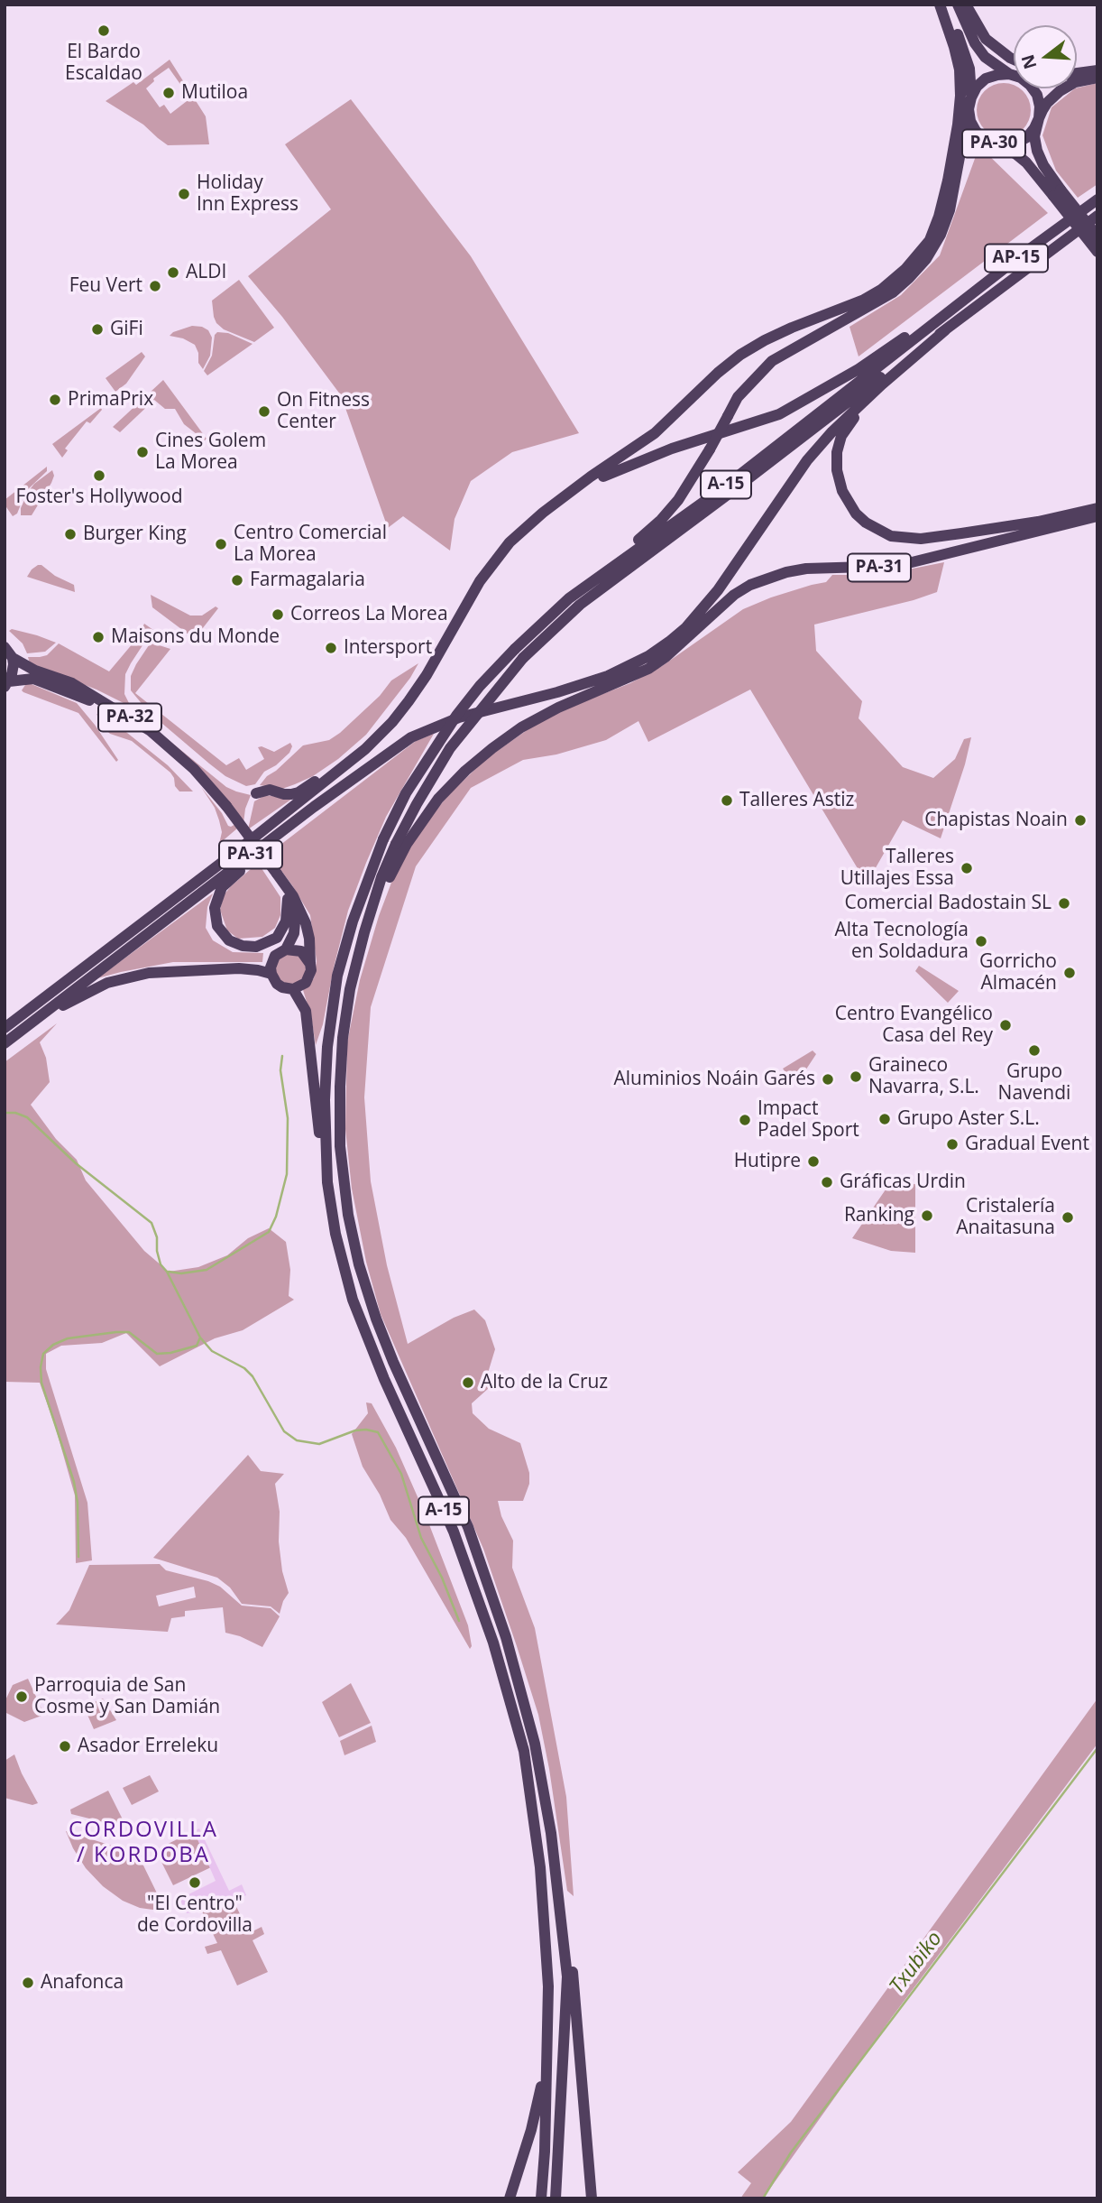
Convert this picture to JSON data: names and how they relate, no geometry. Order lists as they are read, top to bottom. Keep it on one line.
{"streets":{"highway":["PA-30","AP-15","A-15","PA-31","PA-32"]},"crossings":[["AP-15","A-15"]],"districts":["CORDOVILLA / KORDOBA"],"water":["Txubiko"],"places":["El Bardo Escaldao","Mutiloa","Holiday Inn Express","ALDI","Feu Vert","GiFi","PrimaPrix","On Fitness Center","Cines Golem La Morea","Foster's Hollywood","Burger King","Centro Comercial La Morea","Farmagalaria","Correos La Morea","Maisons du Monde","Intersport","Talleres Astiz","Chapistas Noain","Talleres Utillajes Essa","Comercial Badostain SL","Alta Tecnología en Soldadura","Gorricho Almacén","Centro Evangélico Casa del Rey","Grupo Navendi","Graineco Navarra, S.L.","Aluminios Noáin Garés","Grupo Aster S.L.","Impact Padel Sport","Gradual Event","Hutipre","Gráficas Urdin","Ranking","Cristalería Anaitasuna","Alto de la Cruz","Parroquia de San Cosme y San Damián","Asador Erreleku","\"El Centro\" de Cordovilla","Anafonca"],"north":"left"}
